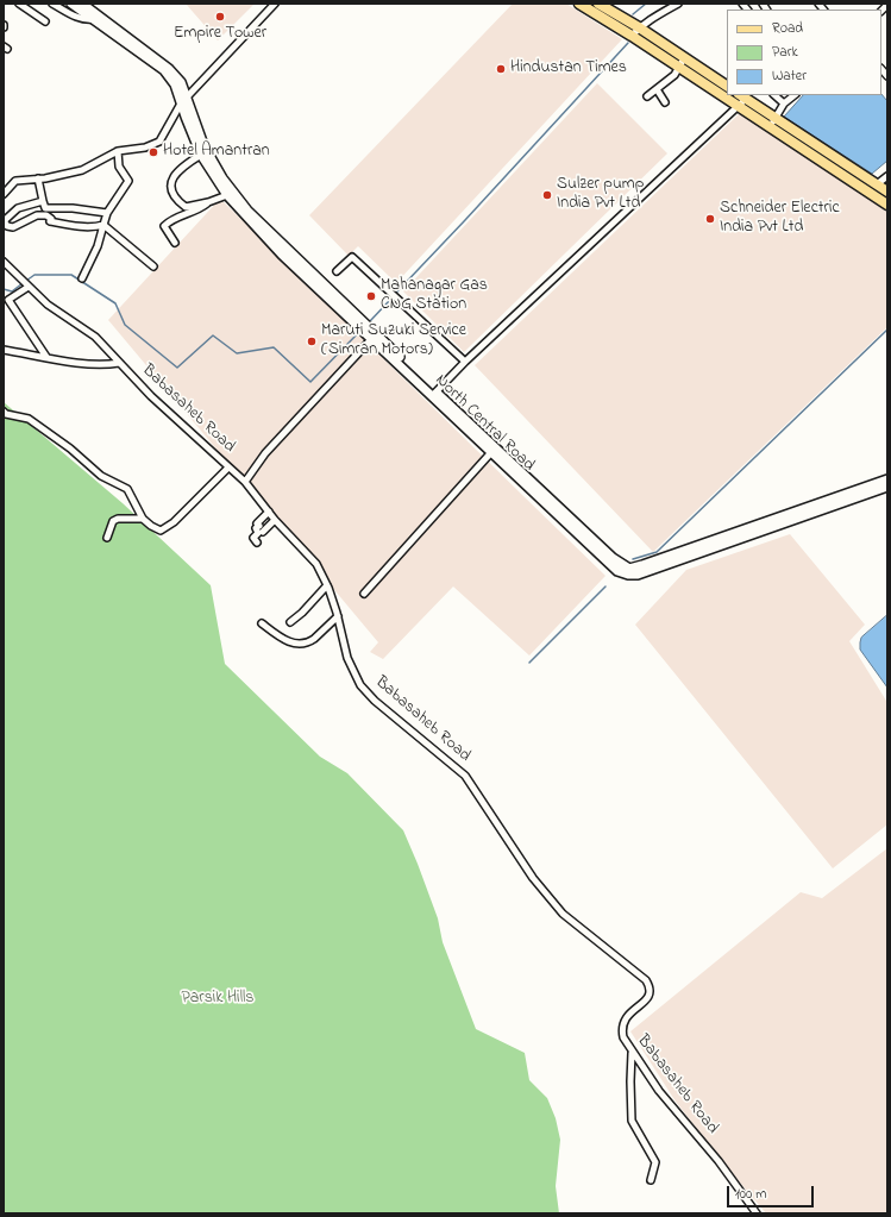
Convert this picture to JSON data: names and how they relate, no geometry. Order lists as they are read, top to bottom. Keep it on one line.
{"streets":{"main road":["North Central Road"],"street":["Babasaheb Road"]},"parks":["Parsik Hills"],"places":["Empire Tower","Hindustan Times","Hotel Amantran","Sulzer pump India Pvt Ltd","Schneider Electric India Pvt Ltd","Mahanagar Gas CNG Station","Maruti Suzuki Service (Simran Motors)"],"legend":["Road","Park","Water"],"scale_bar":"100 m"}
